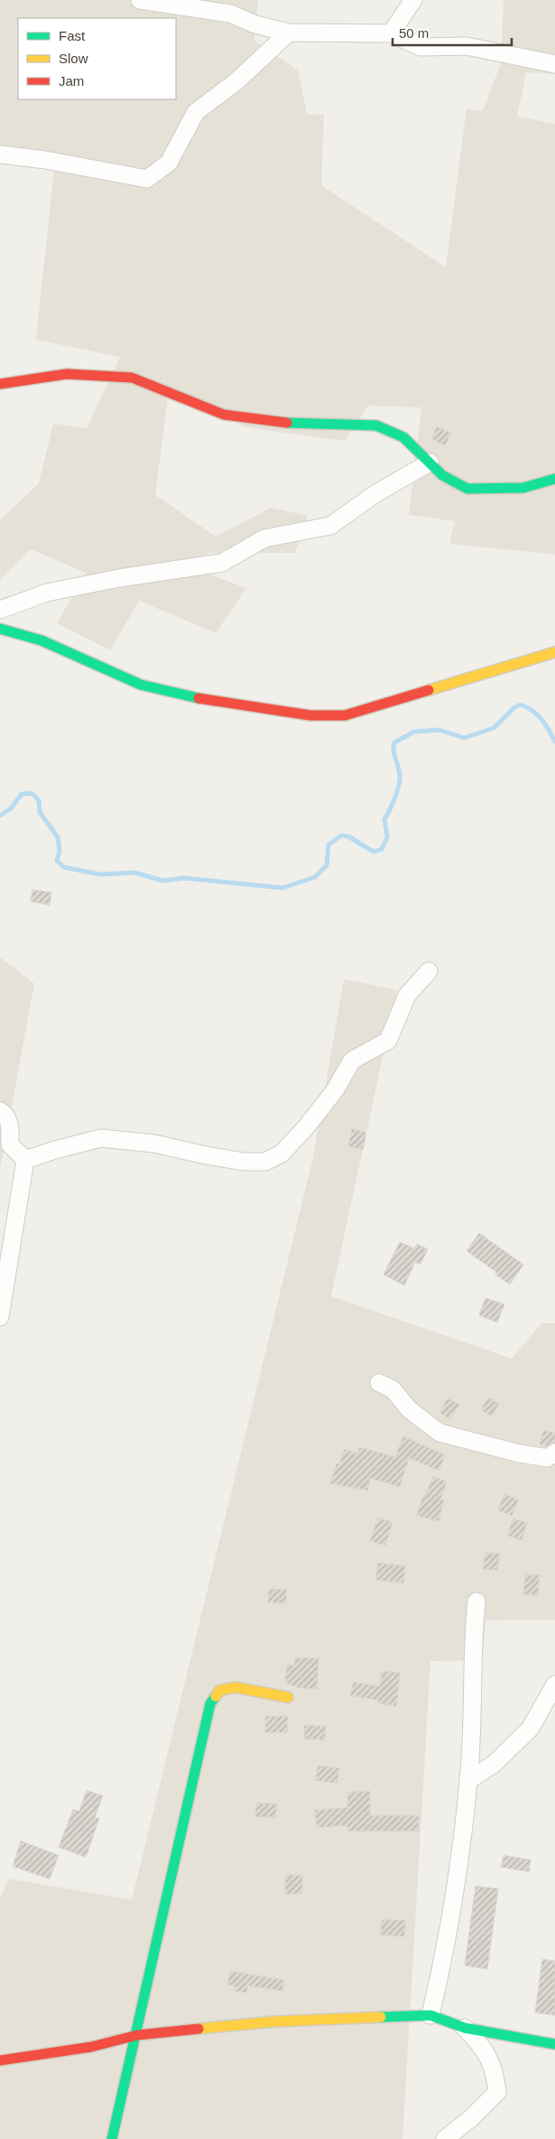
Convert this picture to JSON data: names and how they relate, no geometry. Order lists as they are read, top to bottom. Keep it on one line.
{"legend":["Fast","Slow","Jam"],"scale_bar":"50 m"}
